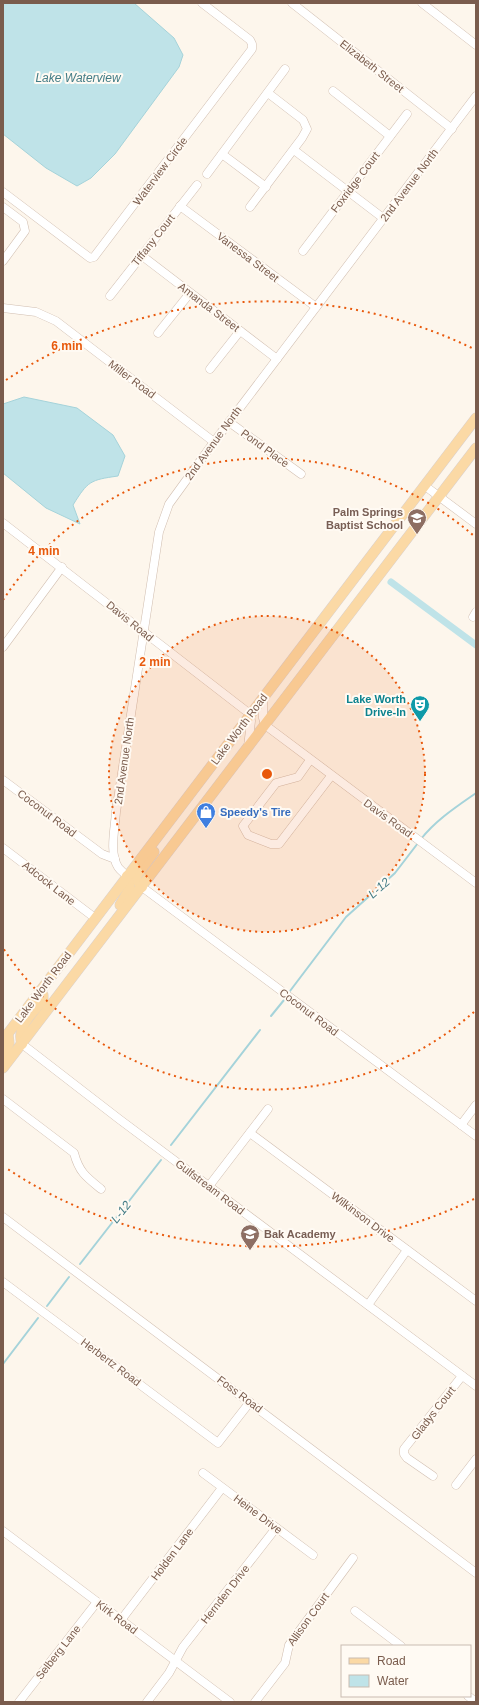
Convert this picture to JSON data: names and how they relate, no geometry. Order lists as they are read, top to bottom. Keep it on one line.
{"streets":{"main road":["Lake Worth Road"],"street":["Elizabeth Street","Waterview Circle","Foxridge Court","2nd Avenue North","Tiffany Court","Vanessa Street","Amanda Street","Miller Road","Pond Place","Davis Road","Coconut Road","Adcock Lane","Gulfstream Road","Wilkinson Drive","Herbertz Road","Foss Road","Gladys Court","Heine Drive","Holden Lane","Hernden Drive","Kirk Road","Allison Court","Selberg Lane"]},"crossings":[["Elizabeth Street","2nd Avenue North"],["2nd Avenue North","Vanessa Street"],["2nd Avenue North","Amanda Street"],["2nd Avenue North","Miller Road"],["2nd Avenue North","Pond Place"],["2nd Avenue North","Davis Road"],["2nd Avenue North","Coconut Road"],["Tiffany Court","Vanessa Street"],["Tiffany Court","Amanda Street"],["Davis Road","Lake Worth Road"],["Lake Worth Road","Coconut Road"],["Lake Worth Road","Adcock Lane"],["Lake Worth Road","Gulfstream Road"],["Gulfstream Road","Gladys Court"],["Herbertz Road","Foss Road"],["Heine Drive","Holden Lane"],["Heine Drive","Hernden Drive"],["Holden Lane","Kirk Road"],["Hernden Drive","Kirk Road"],["Kirk Road","Selberg Lane"]],"water":["Lake Waterview","L-12"],"places":{"school or university":["Palm Springs Baptist School","Bak Academy"],"theatre":["Lake Worth Drive-In"],"shop":["Speedy's Tire"]},"legend":["Road","Water"],"rings":["6 min","4 min","2 min"]}
